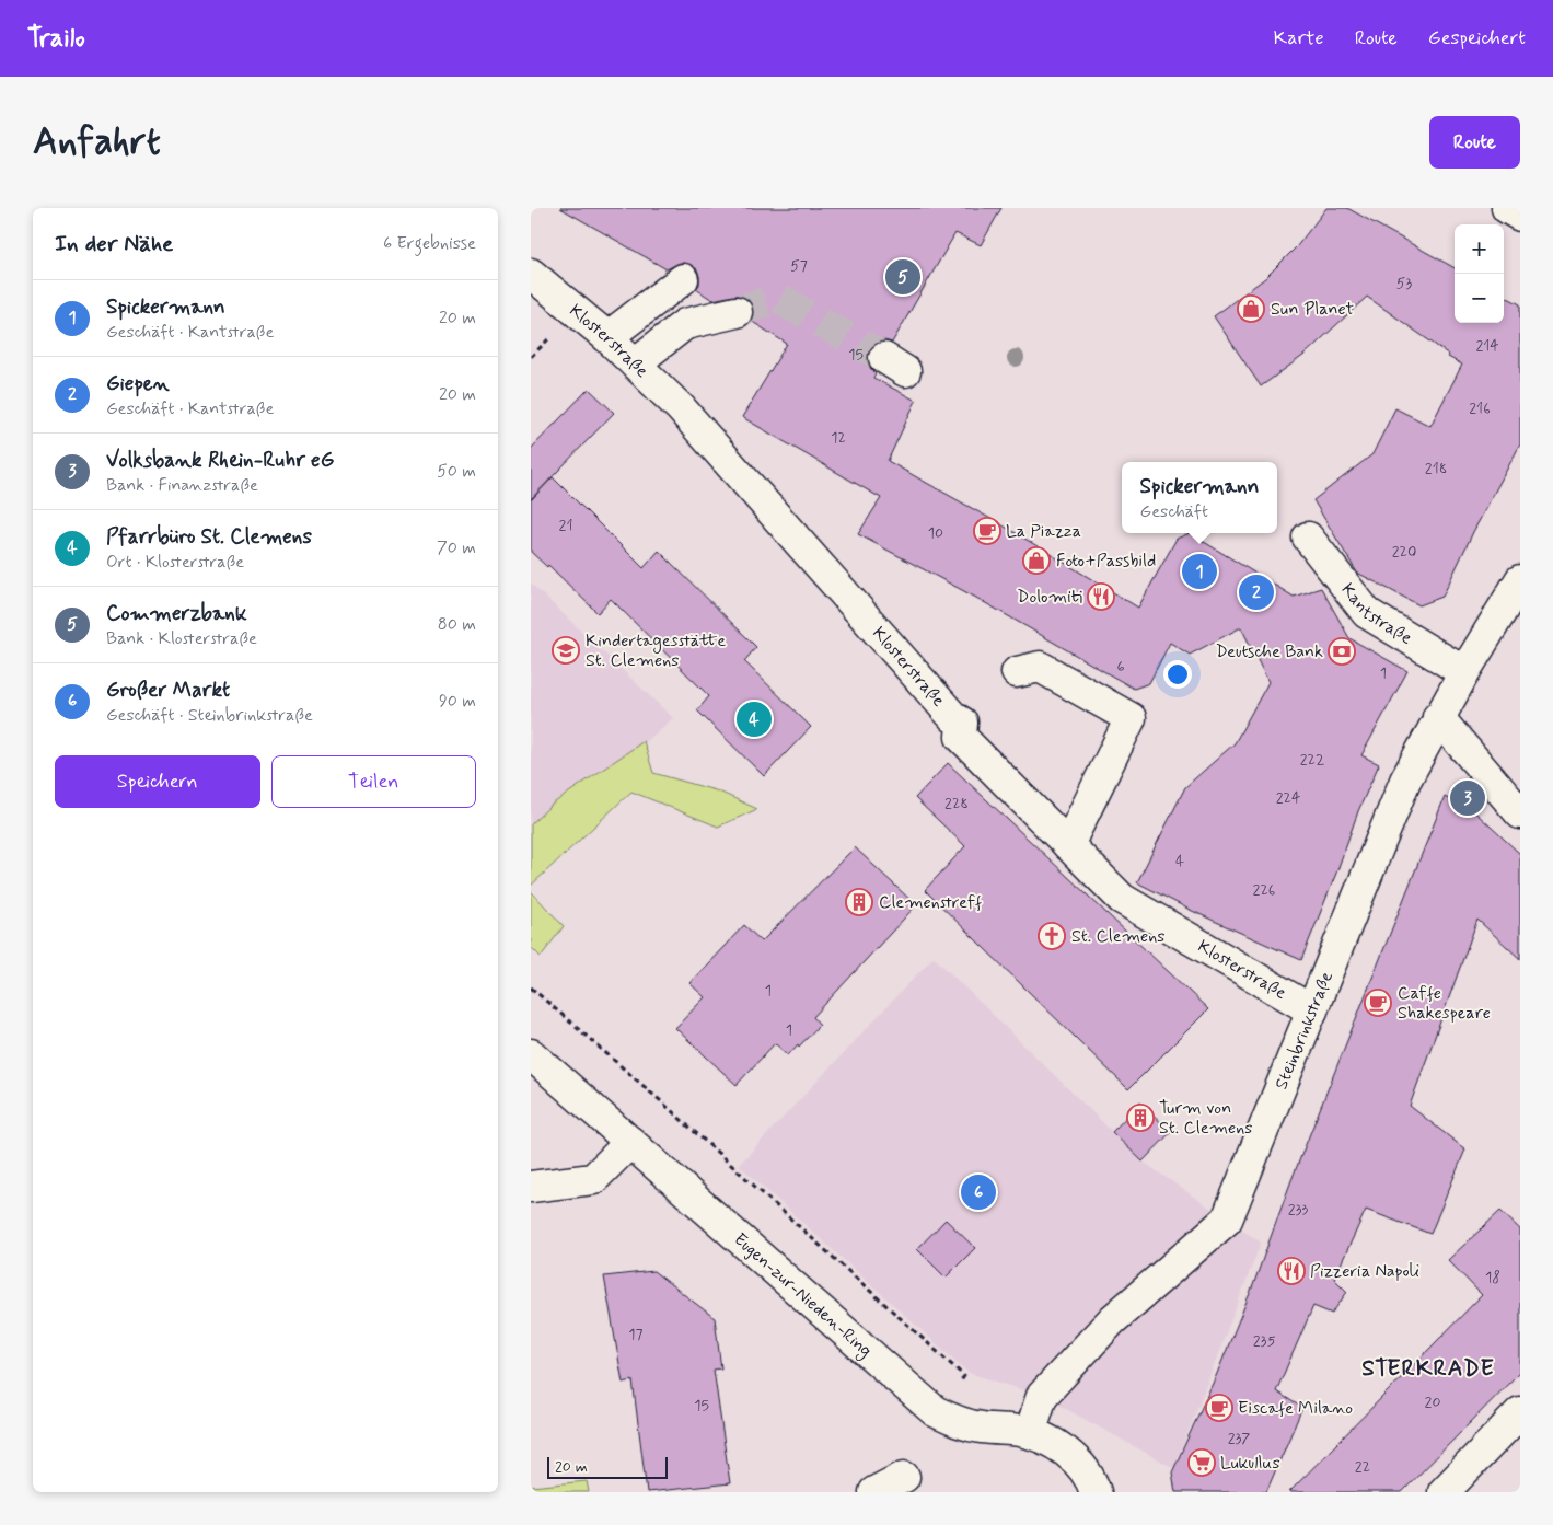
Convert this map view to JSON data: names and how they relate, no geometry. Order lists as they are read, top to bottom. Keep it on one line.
{"streets":{"street":["Klosterstraße","Kantstraße","Steinbrinkstraße","Eugen-zur-Nieden-Ring"]},"crossings":[["Klosterstraße","Steinbrinkstraße"],["Kantstraße","Steinbrinkstraße"],["Steinbrinkstraße","Eugen-zur-Nieden-Ring"]],"districts":["STERKRADE"],"places":{"shop":["Sun Planet","Foto+Passbild"],"cafe":["La Piazza","Caffe Shakespeare","Eiscafe Milano"],"restaurant":["Dolomiti","Pizzeria Napoli"],"school or university":["Kindertagesstätte St. Clemens"],"bank":["Deutsche Bank"],"building":["Clemenstreff","Turm von St. Clemens"],"church":["St. Clemens"],"supermarket":["Lukullus"]},"house_numbers":["57","53","214","15","216","12","218","21","10","220","6","1","222","224","228","4","226","1","1","233","18","17","235","20","15","237","22"],"scale_bar":"20 m","page":{"header":"Trailo","nav":["Karte","Route","Gespeichert"],"buttons":["Route",["Speichern","Teilen"]],"title":"Anfahrt","heading":["In der Nähe","6 Ergebnisse"],"map_buttons":["+","−"],"pins":["5","1","2","4","3","6"],"list":[{"mark":"1","name":"Spickermann","note":"Geschäft · Kantstraße","value":"20 m"},{"mark":"2","name":"Giepen","note":"Geschäft · Kantstraße","value":"20 m"},{"mark":"3","name":"Volksbank Rhein-Ruhr eG","note":"Bank · Finanzstraße","value":"50 m"},{"mark":"4","name":"Pfarrbüro St. Clemens","note":"Ort · Klosterstraße","value":"70 m"},{"mark":"5","name":"Commerzbank","note":"Bank · Klosterstraße","value":"80 m"},{"mark":"6","name":"Großer Markt","note":"Geschäft · Steinbrinkstraße","value":"90 m"}],"popup":["Spickermann","Geschäft"],"scale":"20 m"}}
